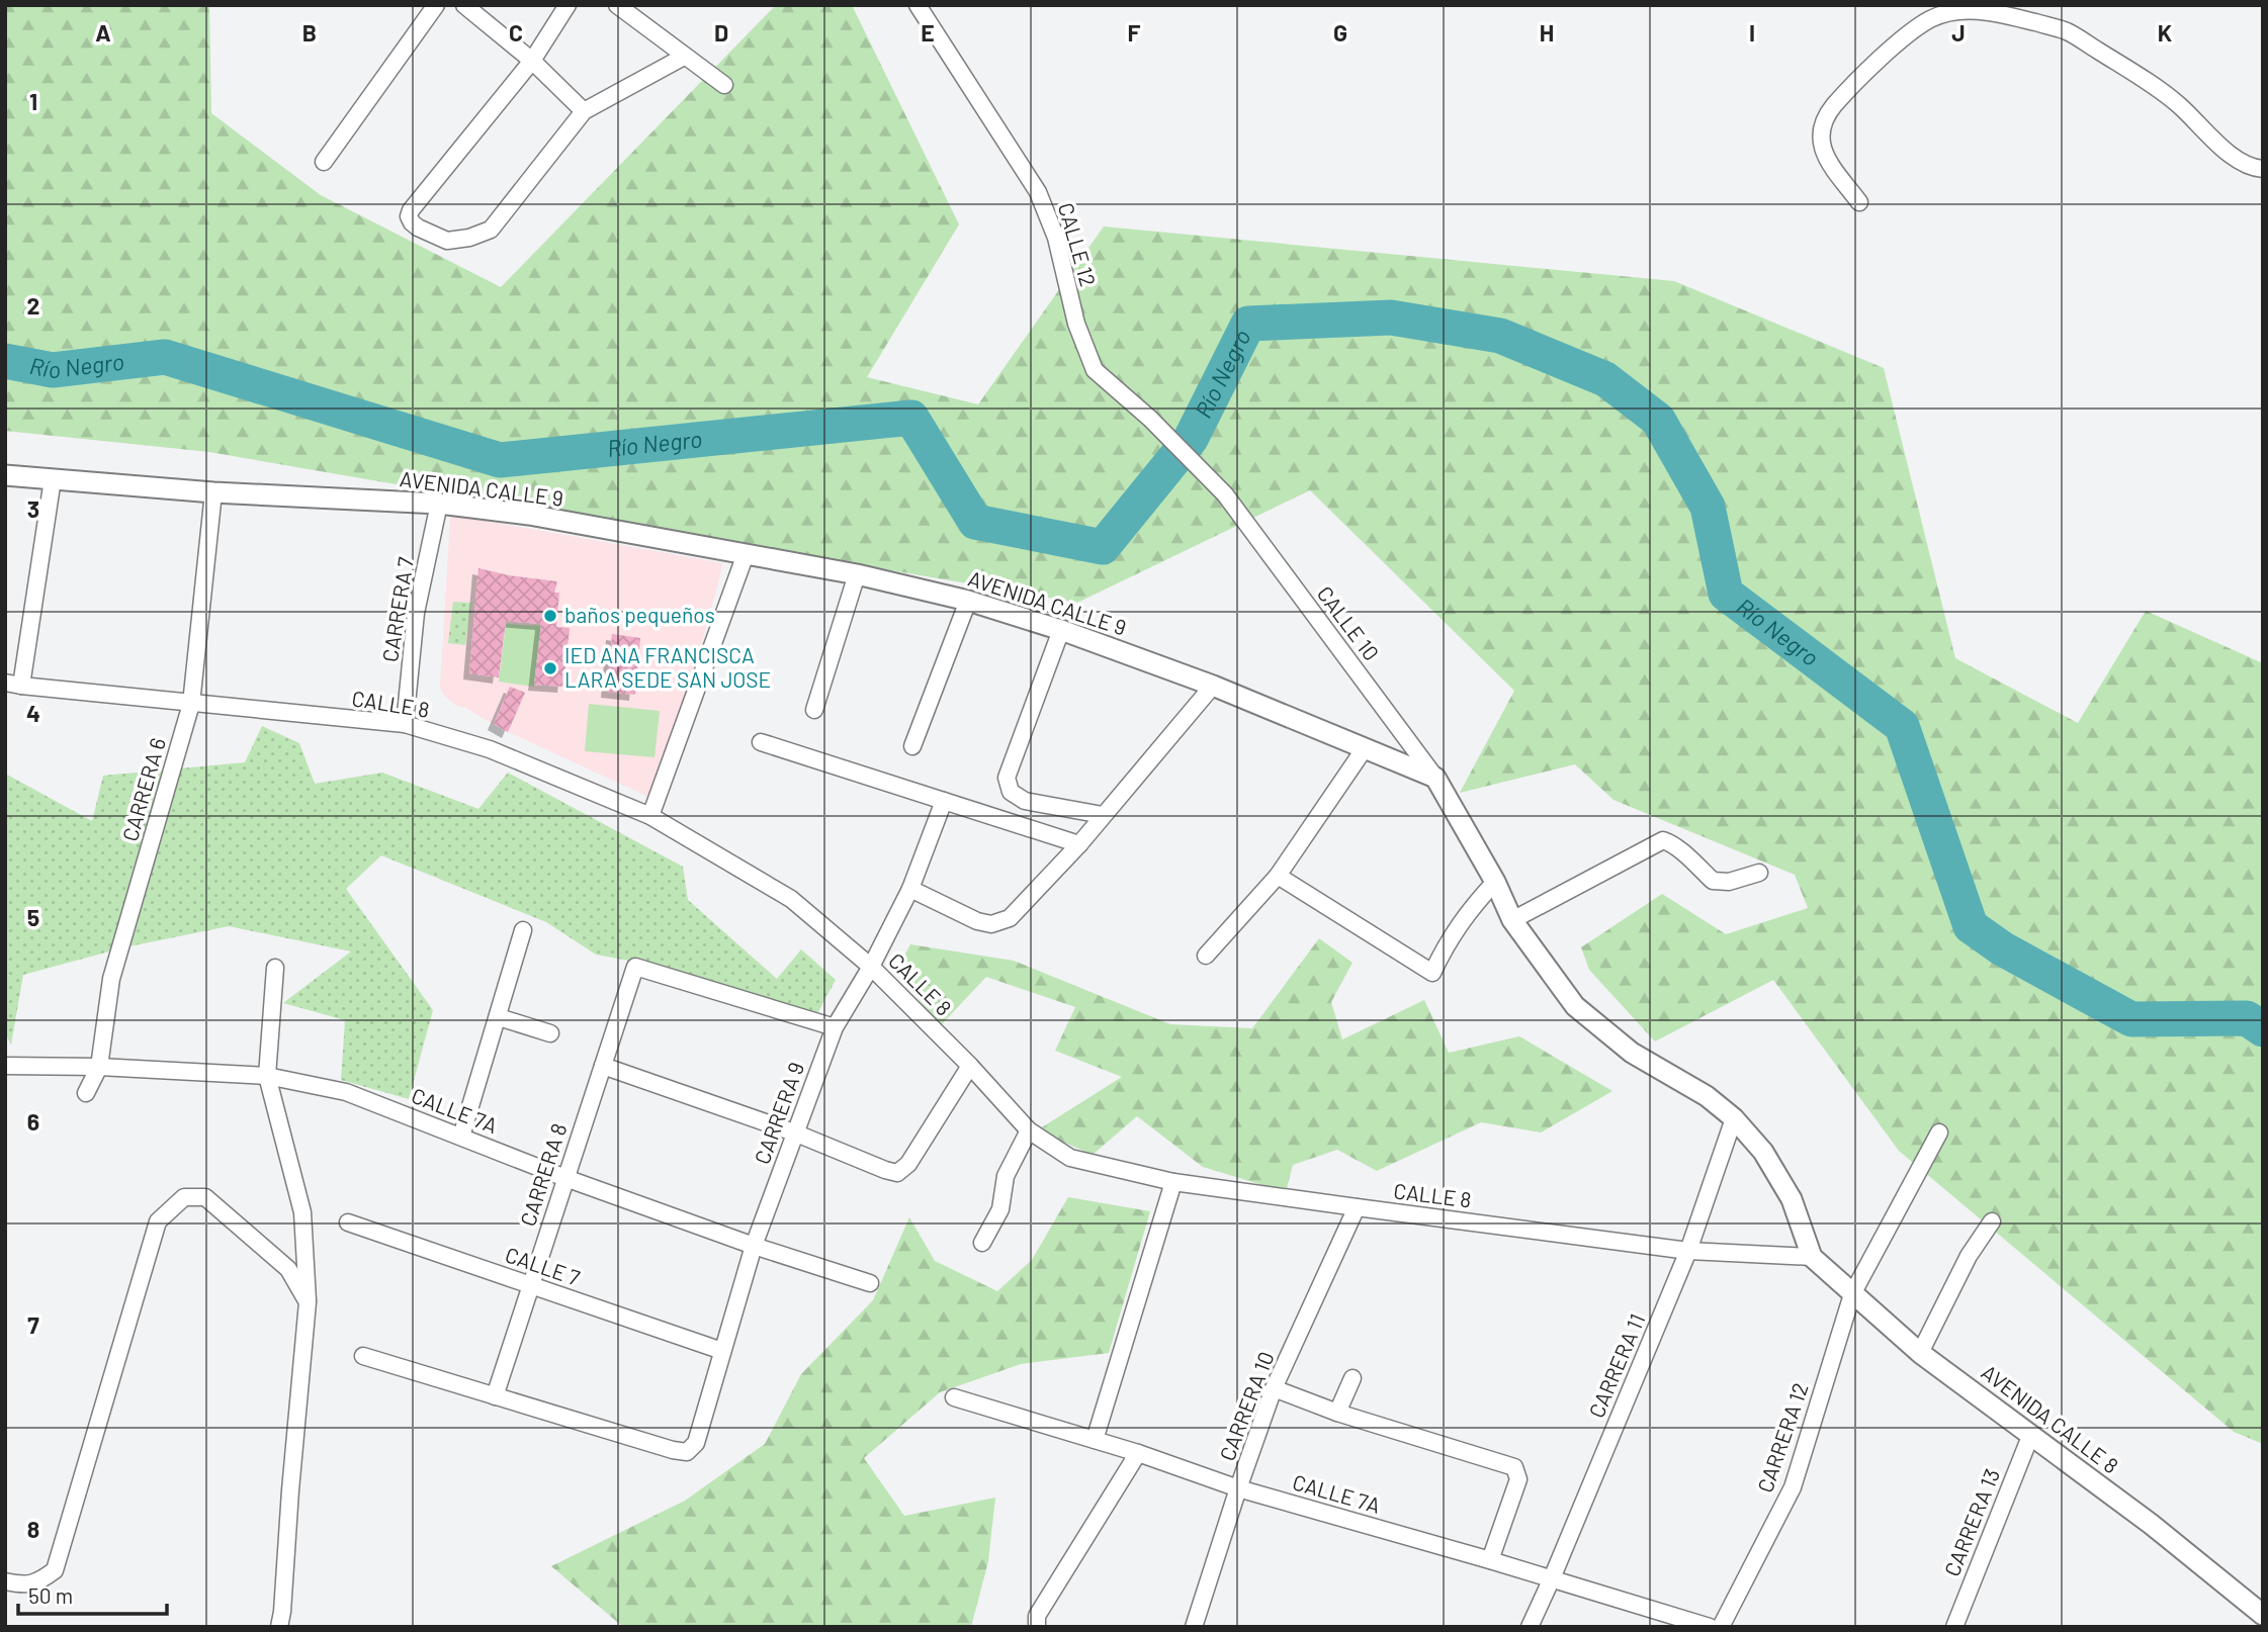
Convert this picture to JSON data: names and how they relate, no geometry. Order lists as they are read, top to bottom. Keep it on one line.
{"streets":{"street":["CALLE 12","AVENIDA CALLE 9","CARRERA 7","CALLE 10","CALLE 8","CARRERA 6","CALLE 7A","CARRERA 9","CARRERA 8","CALLE 7","CARRERA 11","CARRERA 10","AVENIDA CALLE 8","CARRERA 12","CARRERA 13"]},"crossings":[["CALLE 12","CALLE 10"],["AVENIDA CALLE 9","CARRERA 7"],["AVENIDA CALLE 9","CALLE 10"],["AVENIDA CALLE 9","CARRERA 6"],["CARRERA 7","CALLE 8"],["CALLE 8","CARRERA 6"],["CALLE 8","CARRERA 9"],["CALLE 8","CARRERA 11"],["CALLE 8","CARRERA 10"],["CALLE 8","AVENIDA CALLE 8"],["CARRERA 6","CALLE 7A"],["CALLE 7A","CARRERA 9"],["CALLE 7A","CARRERA 8"],["CALLE 7A","CARRERA 11"],["CALLE 7A","CARRERA 10"],["CARRERA 9","CARRERA 8"],["CARRERA 9","CALLE 7"],["CARRERA 8","CALLE 7"],["AVENIDA CALLE 8","CARRERA 12"],["AVENIDA CALLE 8","CARRERA 13"]],"water":["Río Negro"],"places":["baños pequeños","IED ANA FRANCISCA LARA SEDE SAN JOSE"],"scale_bar":"50 m","grid":{"columns":["A","B","C","D","E","F","G","H","I","J","K"],"rows":["1","2","3","4","5","6","7","8"]}}
